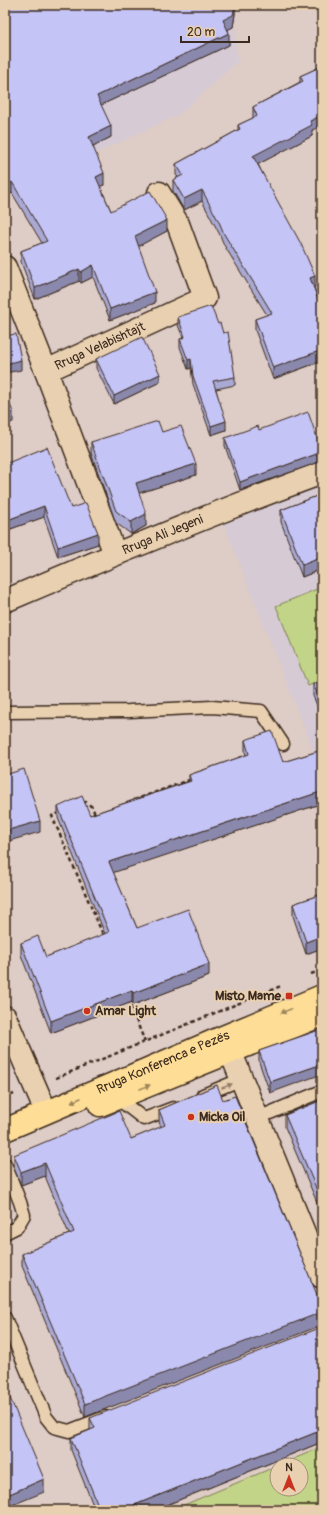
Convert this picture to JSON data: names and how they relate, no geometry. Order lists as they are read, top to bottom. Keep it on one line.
{"streets":{"main road":["Rruga Konferenca e Pezës"],"street":["Rruga Velabishtajt","Rruga Ali Jegeni"]},"crossings":[["Rruga Velabishtajt","Rruga Ali Jegeni"]],"places":{"transit":["Misto Mame"],"other":["Amar Light","Micka Oil"]},"scale_bar":"20 m","north":"top"}
